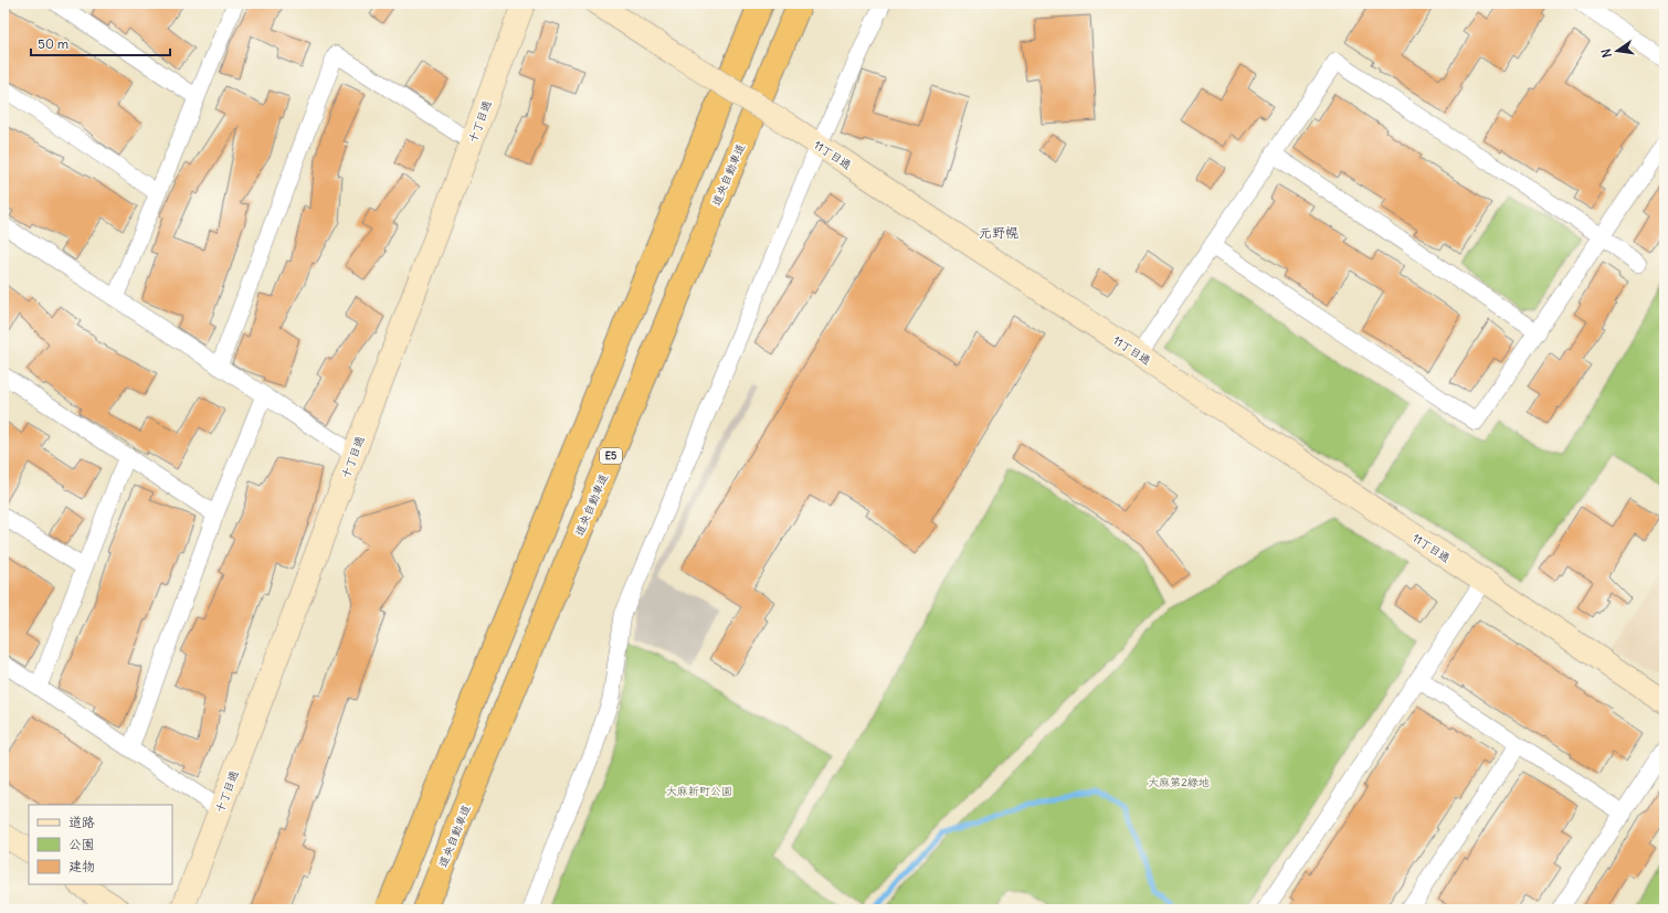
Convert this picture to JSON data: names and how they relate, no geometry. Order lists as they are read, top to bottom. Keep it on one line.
{"streets":{"highway":["道央自動車道","E5"],"street":["十丁目通","11丁目通"]},"districts":["元野幌"],"parks":["大麻第2緑地","大麻新町公園"],"legend":["道路","公園","建物"],"scale_bar":"50 m","north":"left"}
